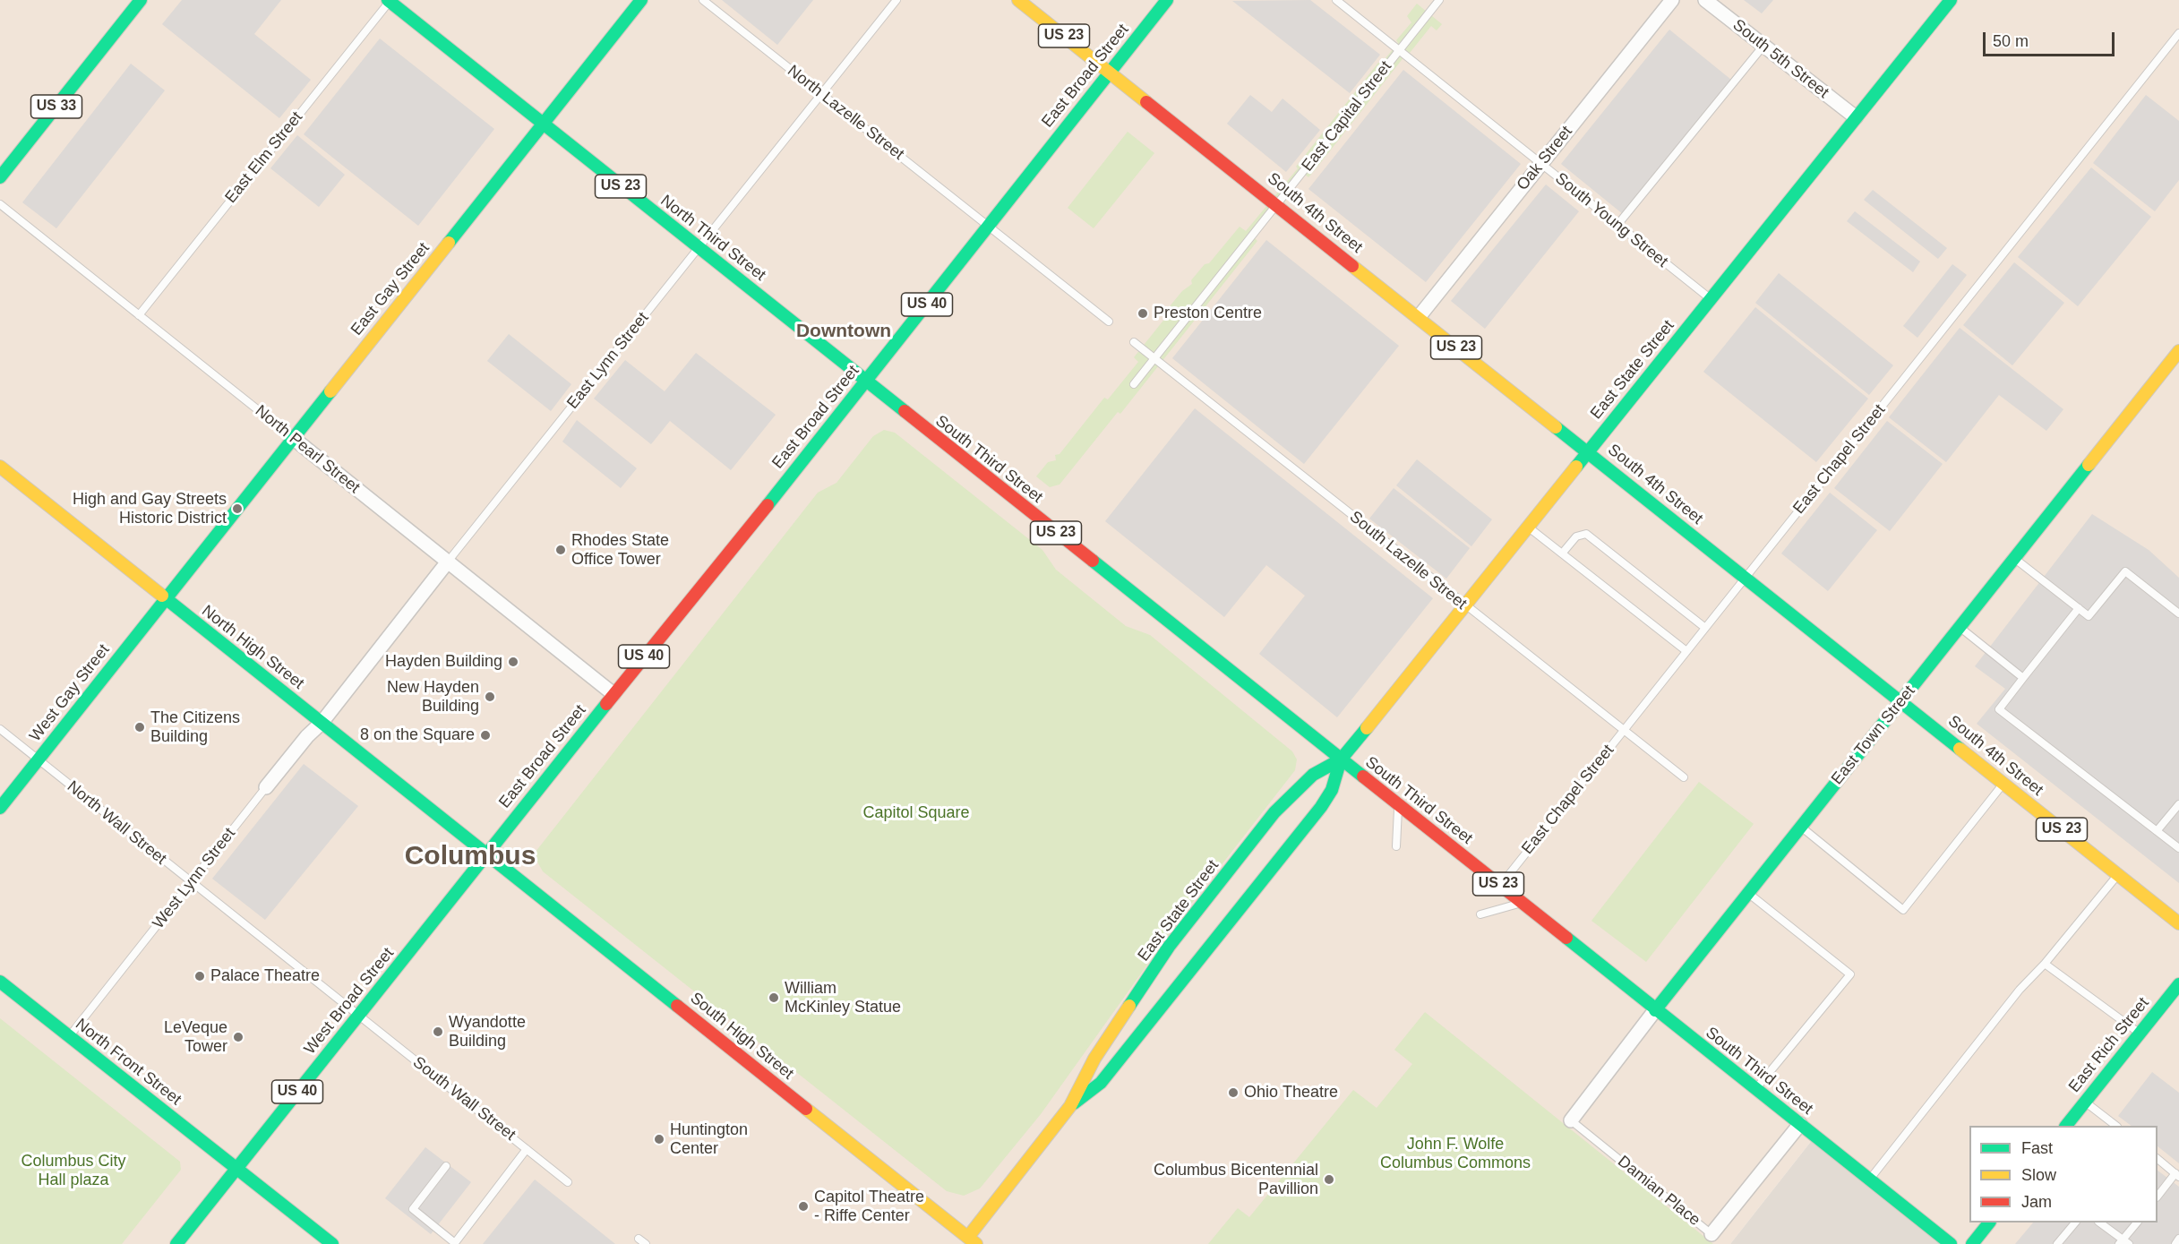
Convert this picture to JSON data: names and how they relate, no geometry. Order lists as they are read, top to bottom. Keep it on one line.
{"streets":{"main road":["US 23","East Broad Street","US 33","South 4th Street","North Third Street","East Gay Street","US 40","East State Street","South Third Street","North High Street","West Gay Street","East Town Street","West Broad Street","South High Street","East Rich Street","North Front Street"],"street":["South 5th Street","Oak Street","East Lynn Street","North Pearl Street","West Lynn Street","Damian Place"],"lane":["North Lazelle Street","East Capital Street","East Elm Street","South Young Street","East Chapel Street","South Lazelle Street","North Wall Street","South Wall Street"]},"crossings":[["US 23","East Broad Street"],["US 23","South 4th Street"],["South 5th Street","East State Street"],["East Broad Street","North Lazelle Street"],["East Broad Street","South 4th Street"],["East Broad Street","North Third Street"],["East Broad Street","North Pearl Street"],["East Broad Street","South Third Street"],["East Broad Street","North High Street"],["East Broad Street","West Broad Street"],["East Broad Street","South High Street"],["North Lazelle Street","East Lynn Street"],["East Capital Street","South 4th Street"],["East Capital Street","South Young Street"],["East Capital Street","South Lazelle Street"],["East Elm Street","North Third Street"],["East Elm Street","North Pearl Street"],["Oak Street","South 4th Street"],["Oak Street","South Young Street"],["South 4th Street","East State Street"],["South 4th Street","East Chapel Street"],["South 4th Street","East Town Street"],["South Young Street","East State Street"],["North Third Street","East Gay Street"],["North Third Street","East Lynn Street"],["North Third Street","South Third Street"],["East Gay Street","North Pearl Street"],["East Gay Street","North High Street"],["East Gay Street","West Gay Street"],["East Lynn Street","North Pearl Street"],["East Lynn Street","North High Street"],["East Lynn Street","West Lynn Street"],["East State Street","South Third Street"],["East State Street","South Lazelle Street"],["East State Street","South High Street"],["South Third Street","East Chapel Street"],["South Third Street","East Town Street"],["South Third Street","Damian Place"],["East Chapel Street","South Lazelle Street"],["North High Street","West Gay Street"],["North High Street","West Lynn Street"],["North High Street","West Broad Street"],["North High Street","South High Street"],["West Gay Street","North Wall Street"],["East Town Street","Damian Place"],["North Wall Street","West Lynn Street"],["North Wall Street","West Broad Street"],["North Wall Street","South Wall Street"],["West Lynn Street","North Front Street"],["West Broad Street","South High Street"],["West Broad Street","North Front Street"],["West Broad Street","South Wall Street"]],"districts":["Downtown","Columbus"],"parks":["Capitol Square","John F. Wolfe Columbus Commons","Columbus City Hall plaza"],"places":["Preston Centre","High and Gay Streets Historic District","Rhodes State Office Tower","Hayden Building","New Hayden Building","The Citizens Building","8 on the Square","Palace Theatre","William McKinley Statue","Wyandotte Building","LeVeque Tower","Ohio Theatre","Huntington Center","Columbus Bicentennial Pavillion","Capitol Theatre - Riffe Center"],"legend":["Fast","Slow","Jam"],"scale_bar":"50 m"}
